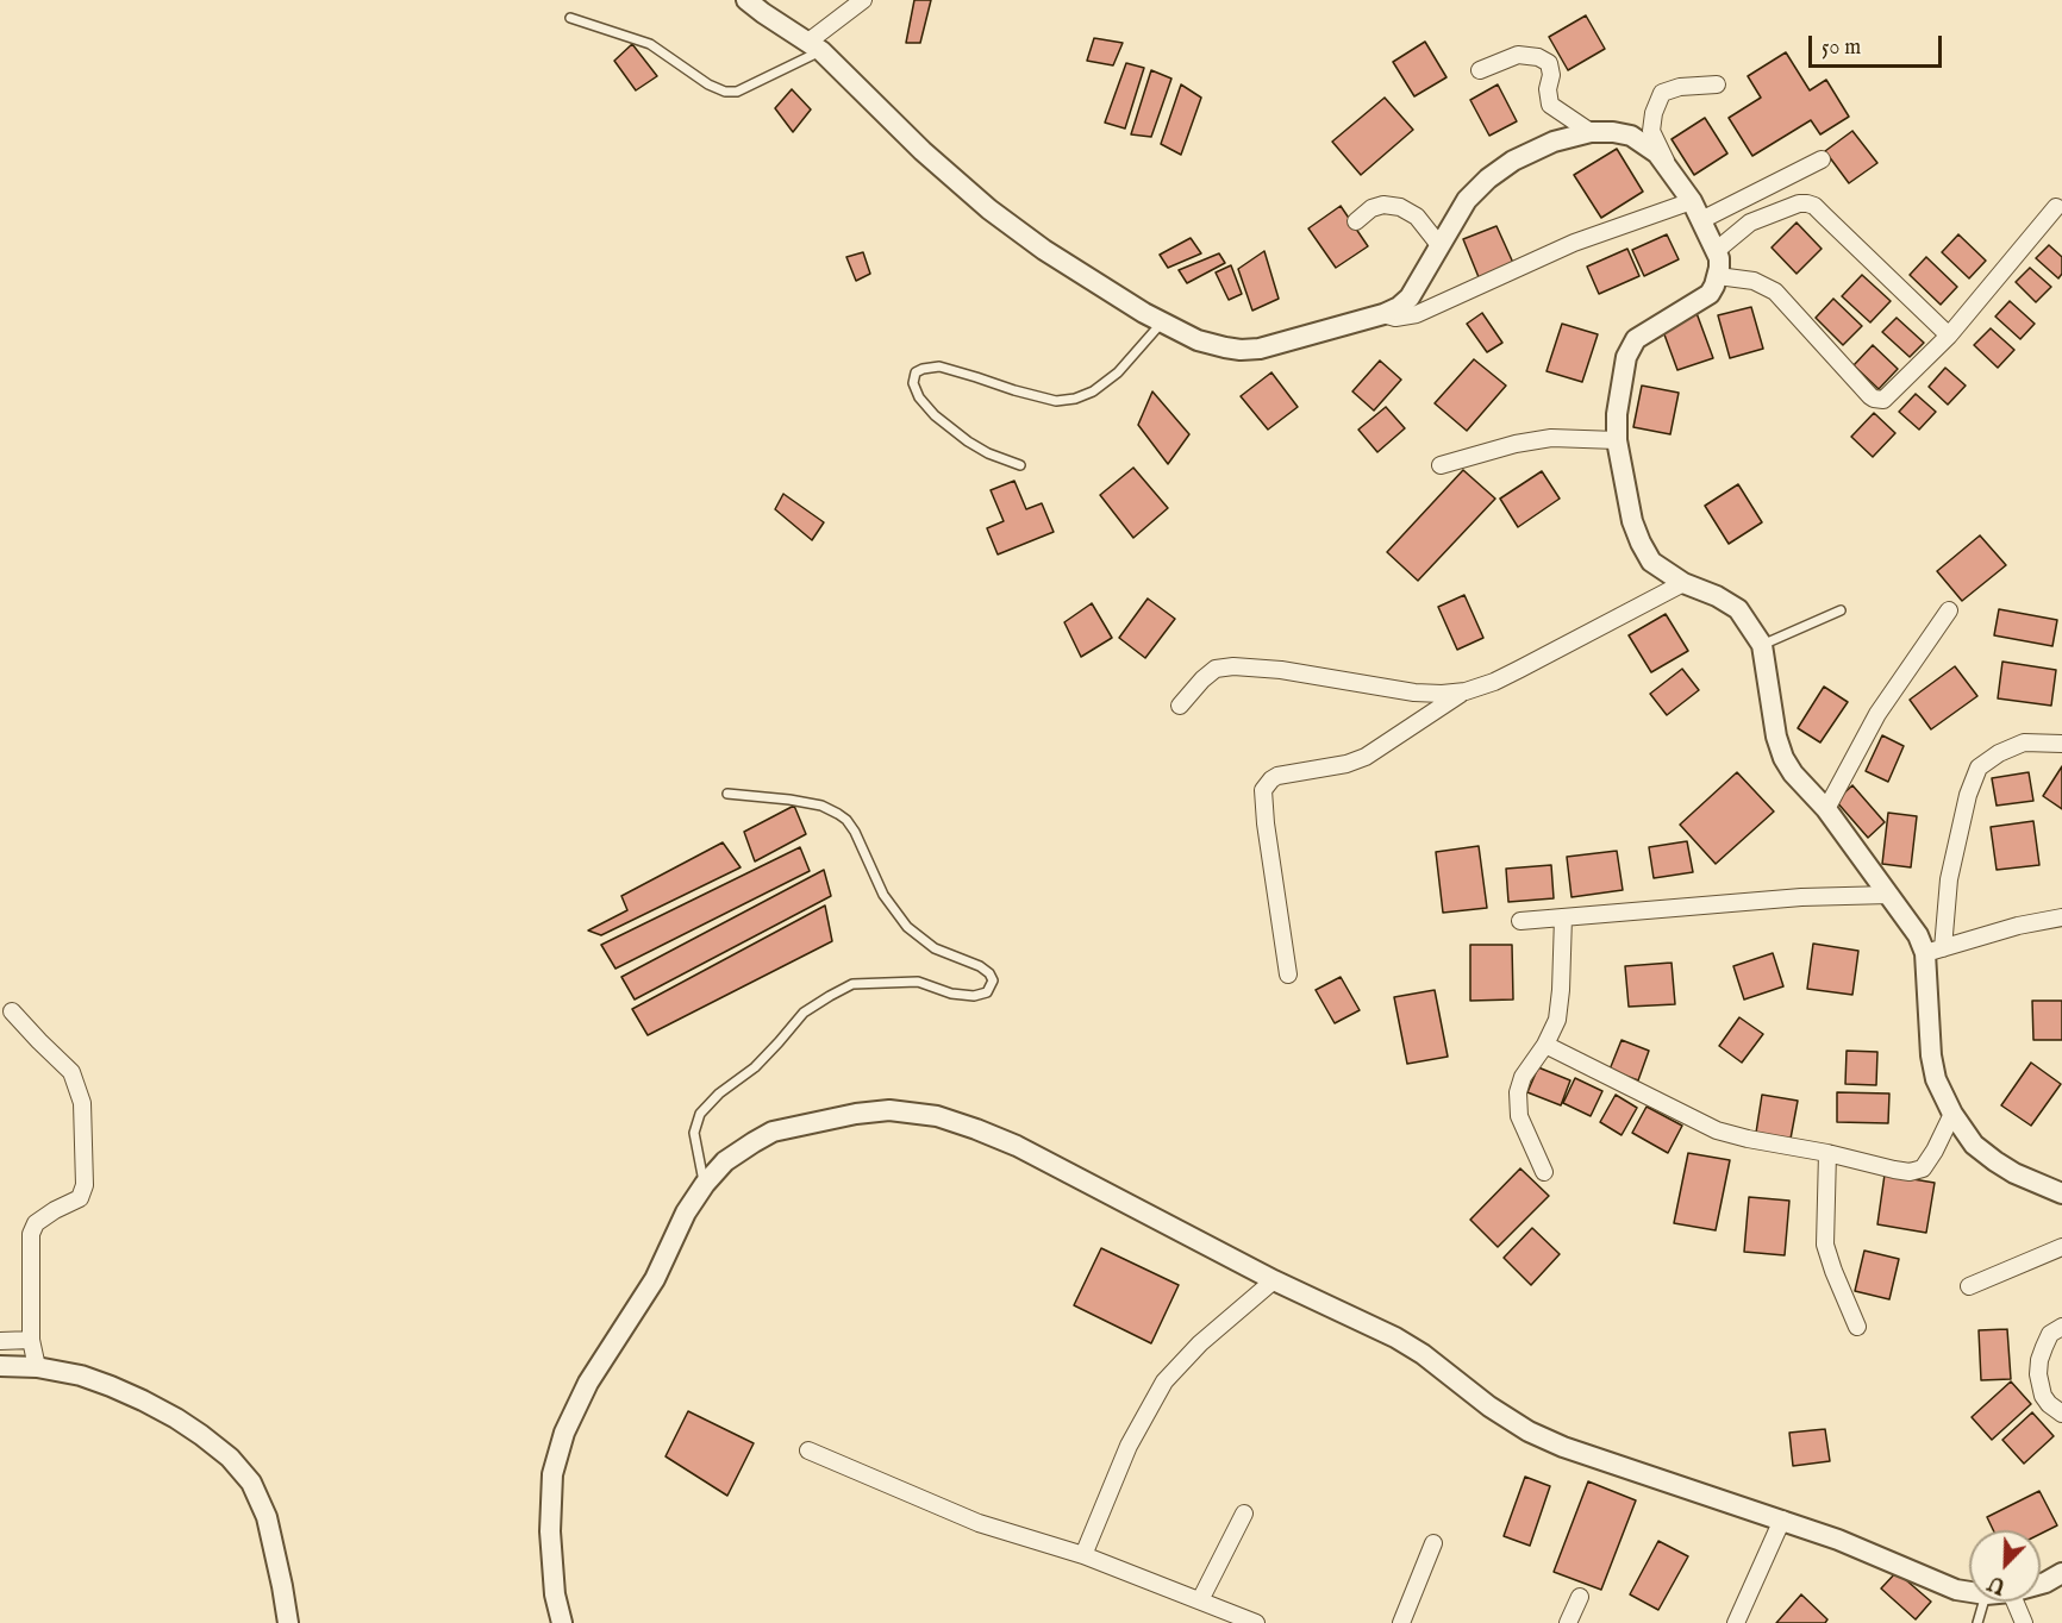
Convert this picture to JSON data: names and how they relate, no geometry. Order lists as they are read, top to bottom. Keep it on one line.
{"scale_bar":"50 m","north":"bottom left"}
